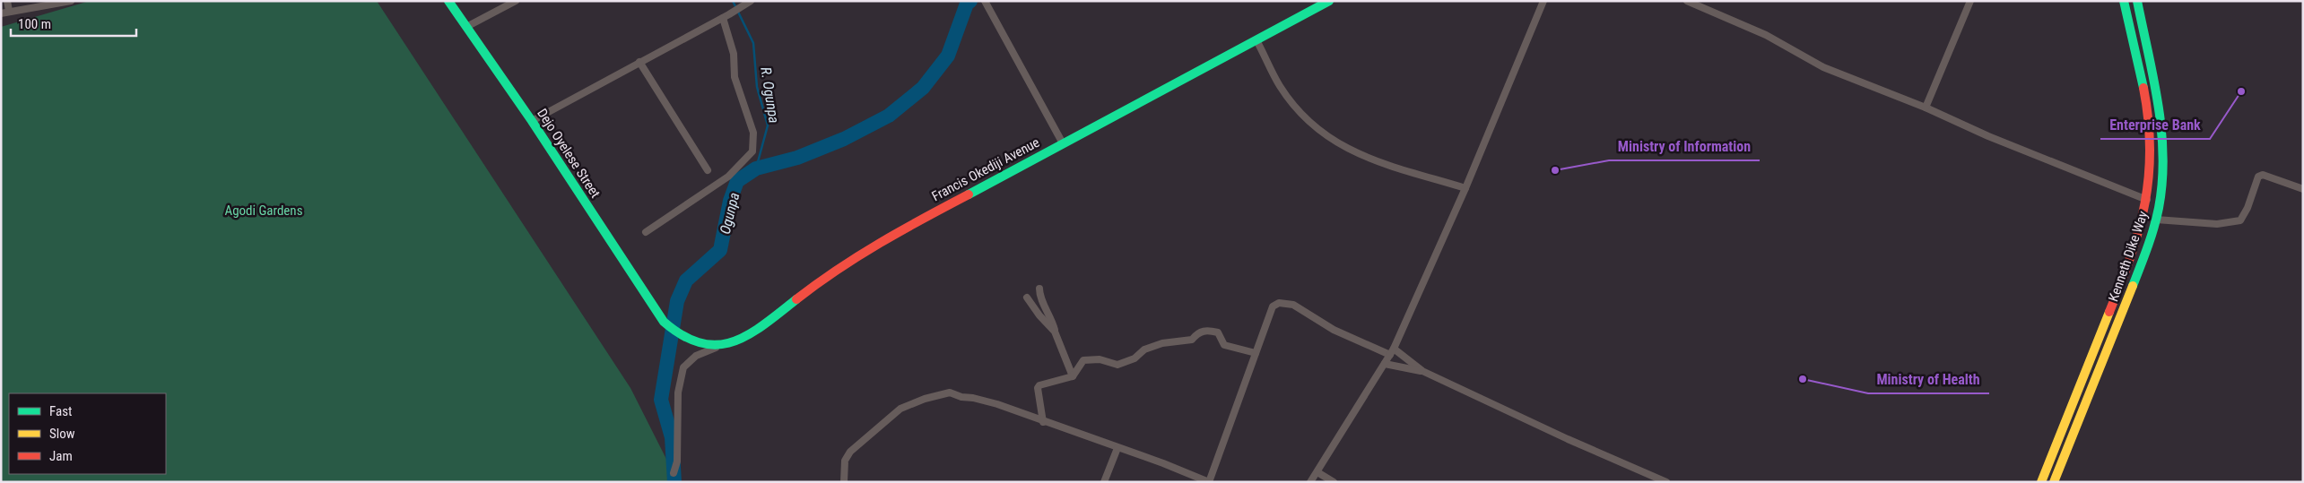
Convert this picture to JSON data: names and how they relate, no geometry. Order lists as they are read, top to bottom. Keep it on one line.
{"streets":{"main road":["Dejo Oyelese Street","Francis Okediji Avenue","Kenneth Dike Way"]},"crossings":[["Dejo Oyelese Street","Francis Okediji Avenue"]],"water":["R. Ogunpa","Ogunpa"],"parks":["Agodi Gardens"],"places":["Enterprise Bank","Ministry of Information","Ministry of Health"],"legend":["Fast","Slow","Jam"],"scale_bar":"100 m"}
